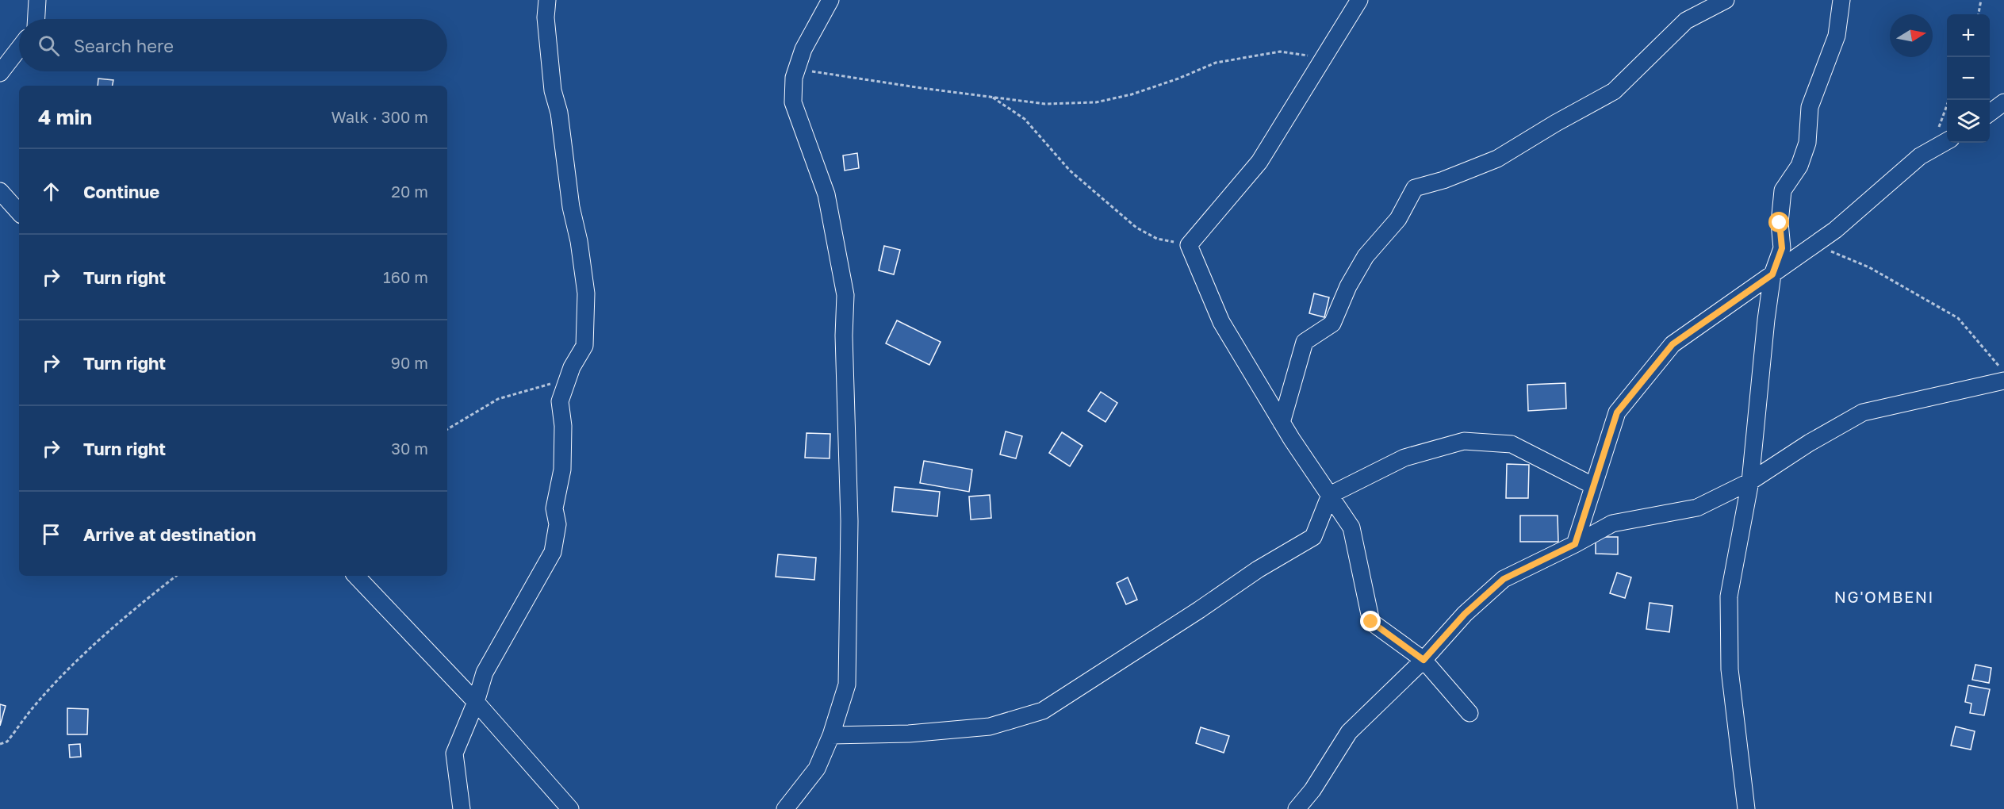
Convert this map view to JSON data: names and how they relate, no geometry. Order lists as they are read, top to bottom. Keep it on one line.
{"districts":["NG'OMBENI"],"north":"right","page":{"map_buttons":["+","−"],"search":"Search here","heading":["4 min","Walk · 300 m"],"list":[["Continue","20 m"],["Turn right","160 m"],["Turn right","90 m"],["Turn right","30 m"],"Arrive at destination"]}}
